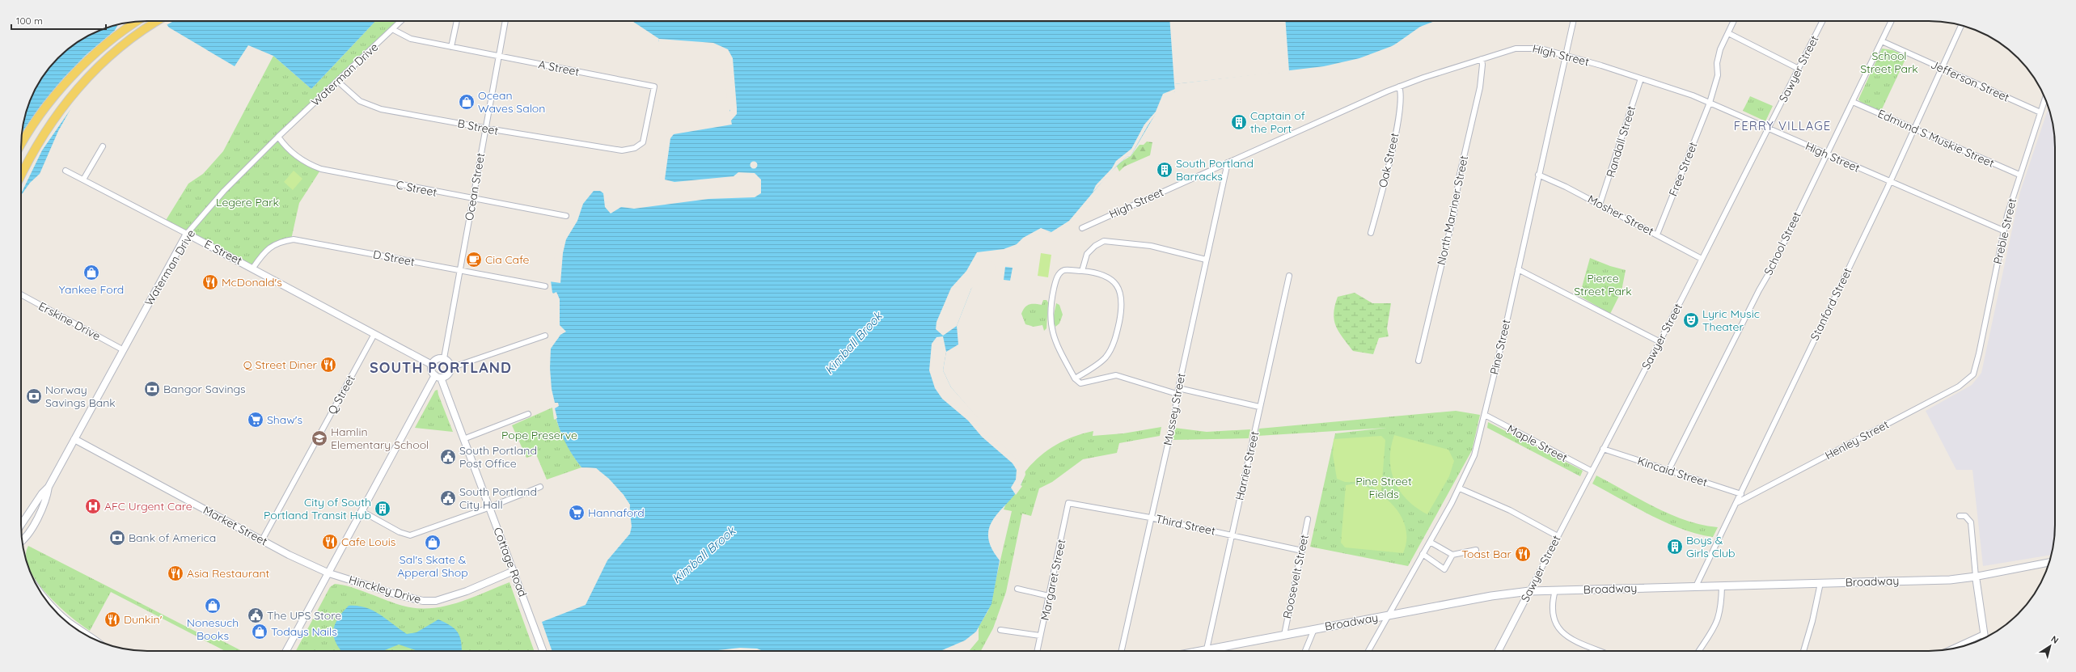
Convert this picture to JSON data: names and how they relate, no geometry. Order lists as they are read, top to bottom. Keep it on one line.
{"streets":{"main road":["Broadway"],"street":["High Street","A Street","Sawyer Street","Waterman Drive","Jefferson Street","B Street","Edmund S Muskie Street","Randall Street","Oak Street","Free Street","Ocean Street","C Street","North Marriner Street","Mosher Street","Preble Street","School Street","E Street","D Street","Stanford Street","Erskine Drive","Pine Street","Q Street","Mussey Street","Henley Street","Maple Street","Harriet Street","Kincaid Street","Third Street","Market Street","Cottage Road","Roosevelt Street","Margaret Street","Hinckley Drive"]},"crossings":[["High Street","Sawyer Street"],["High Street","Randall Street"],["High Street","Oak Street"],["High Street","Free Street"],["High Street","North Marriner Street"],["High Street","Preble Street"],["High Street","School Street"],["High Street","Stanford Street"],["High Street","Pine Street"],["High Street","Mussey Street"],["A Street","Waterman Drive"],["A Street","B Street"],["A Street","Ocean Street"],["Sawyer Street","Mosher Street"],["Sawyer Street","Maple Street"],["Sawyer Street","Kincaid Street"],["Sawyer Street","Broadway"],["Waterman Drive","B Street"],["Waterman Drive","C Street"],["Waterman Drive","E Street"],["Waterman Drive","Erskine Drive"],["Waterman Drive","Market Street"],["Jefferson Street","Preble Street"],["Jefferson Street","School Street"],["Jefferson Street","Stanford Street"],["B Street","Ocean Street"],["Edmund S Muskie Street","Preble Street"],["Edmund S Muskie Street","School Street"],["Edmund S Muskie Street","Stanford Street"],["Randall Street","Mosher Street"],["Free Street","Mosher Street"],["Ocean Street","C Street"],["Ocean Street","E Street"],["Ocean Street","D Street"],["Ocean Street","Cottage Road"],["Mosher Street","Pine Street"],["Preble Street","Henley Street"],["School Street","Kincaid Street"],["E Street","D Street"],["E Street","Q Street"],["E Street","Cottage Road"],["Stanford Street","Henley Street"],["Stanford Street","Kincaid Street"],["Stanford Street","Broadway"],["Pine Street","Maple Street"],["Pine Street","Broadway"],["Q Street","Market Street"],["Mussey Street","Third Street"],["Harriet Street","Third Street"],["Third Street","Roosevelt Street"],["Third Street","Margaret Street"],["Market Street","Hinckley Drive"],["Cottage Road","Hinckley Drive"],["Roosevelt Street","Broadway"]],"districts":["FERRY VILLAGE","SOUTH PORTLAND"],"water":["Kimball Brook"],"parks":["School Street Park","Legere Park","Pierce Street Park","Pope Preserve","Pine Street Fields"],"places":{"shop":["Ocean Waves Salon","Yankee Ford","Sal's Skate & Apperal Shop","Nonesuch Books","Todays Nails"],"building":["Captain of the Port","South Portland Barracks","City of South Portland Transit Hub","Boys & Girls Club"],"cafe":["Cia Cafe"],"restaurant":["McDonald's","Q Street Diner","Cafe Louis","Toast Bar","Asia Restaurant","Dunkin'"],"theatre":["Lyric Music Theater"],"bank":["Bangor Savings","Norway Savings Bank","Bank of America"],"supermarket":["Shaw's","Hannaford"],"school or university":["Hamlin Elementary School"],"public building":["South Portland Post Office","South Portland City Hall","The UPS Store"],"hospital":["AFC Urgent Care"]},"scale_bar":"100 m","north":"top right"}
